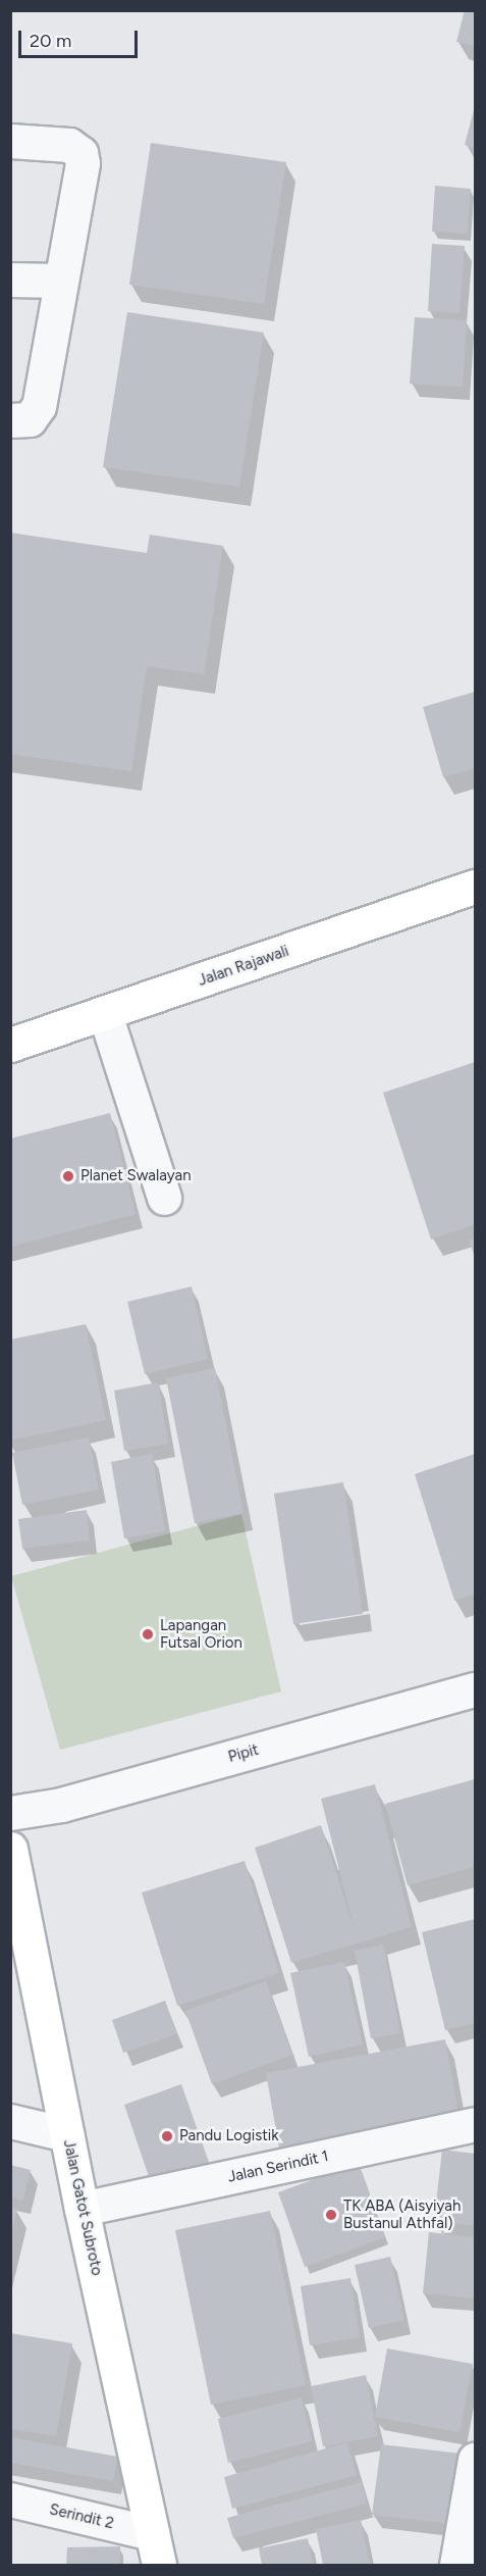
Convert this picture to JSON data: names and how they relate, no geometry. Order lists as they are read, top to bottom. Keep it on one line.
{"streets":{"street":["Jalan Rajawali","Pipit","Jalan Serindit 1","Jalan Gatot Subroto","Serindit 2"]},"crossings":[["Jalan Serindit 1","Jalan Gatot Subroto"],["Jalan Gatot Subroto","Serindit 2"]],"places":["Planet Swalayan","Lapangan Futsal Orion","Pandu Logistik","TK ABA (Aisyiyah Bustanul Athfal)"],"scale_bar":"20 m"}
